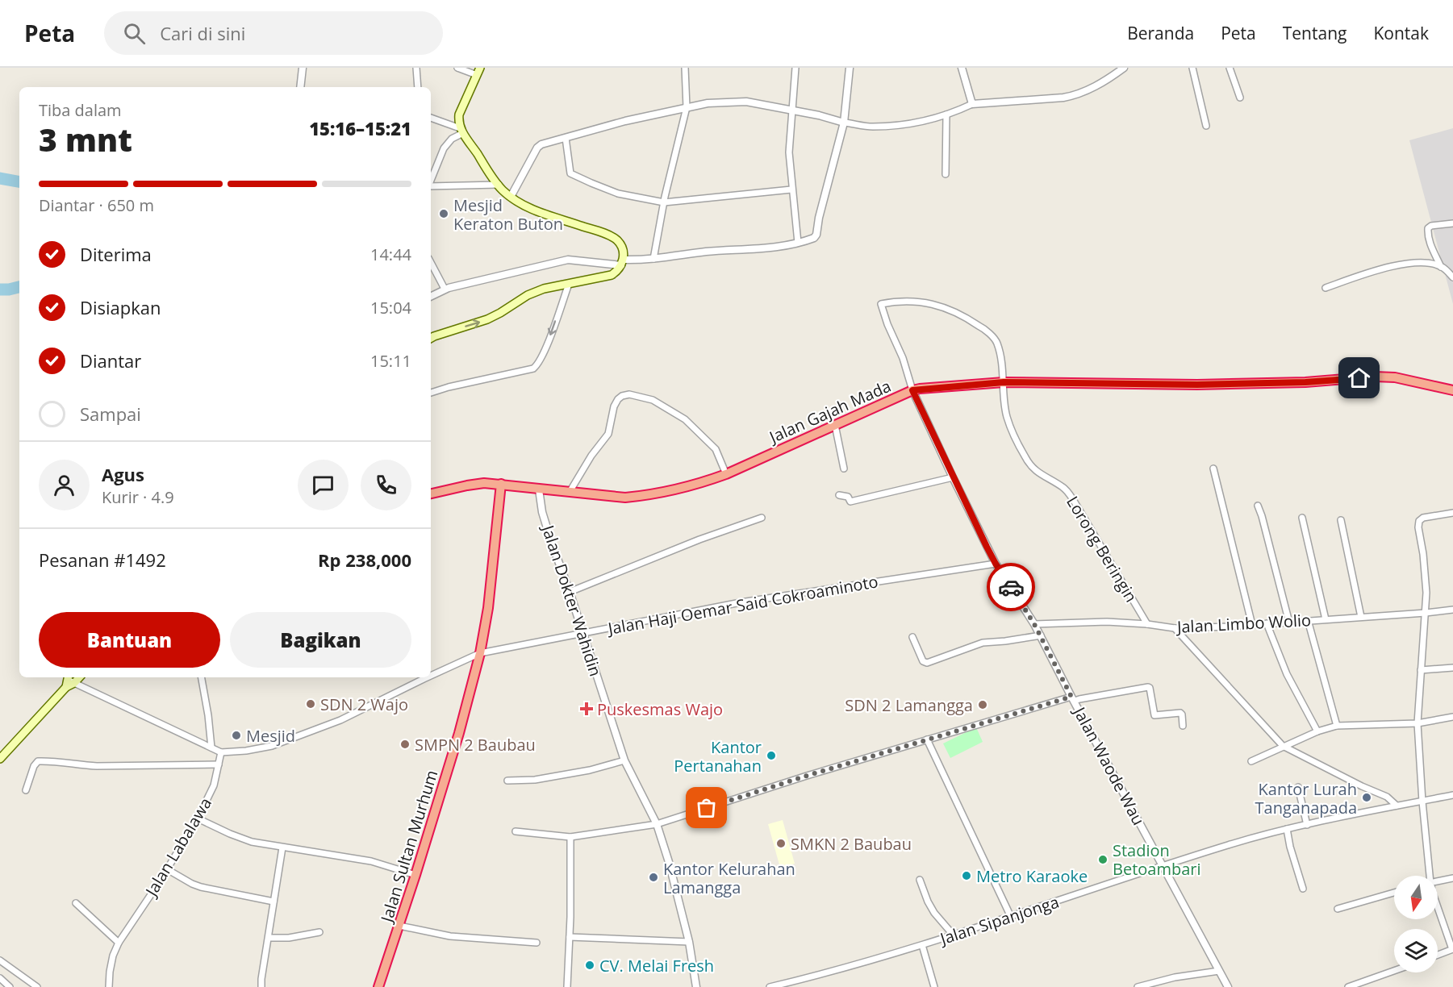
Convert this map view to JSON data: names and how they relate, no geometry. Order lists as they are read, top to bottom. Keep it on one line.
{"streets":{"highway":["Jalan Gajah Mada","Jalan Sultan Murhum"],"street":["Lorong Beringin","Jalan Dokter Wahidin","Jalan Haji Oemar Said Cokroaminoto","Jalan Limbo Wolio","Jalan Waode Wau","Jalan Labalawa","Jalan Sipanjonga"]},"crossings":[["Jalan Gajah Mada","Lorong Beringin"],["Jalan Gajah Mada","Jalan Dokter Wahidin"],["Jalan Gajah Mada","Jalan Waode Wau"],["Jalan Gajah Mada","Jalan Sultan Murhum"],["Lorong Beringin","Jalan Limbo Wolio"],["Lorong Beringin","Jalan Waode Wau"],["Jalan Dokter Wahidin","Jalan Haji Oemar Said Cokroaminoto"],["Jalan Haji Oemar Said Cokroaminoto","Jalan Waode Wau"],["Jalan Haji Oemar Said Cokroaminoto","Jalan Sultan Murhum"],["Jalan Haji Oemar Said Cokroaminoto","Jalan Labalawa"],["Jalan Limbo Wolio","Jalan Waode Wau"],["Jalan Waode Wau","Jalan Sipanjonga"]],"places":{"other":["Mesjid Keraton Buton","SDN 2 Wajo","SDN 2 Lamangga","Mesjid","SMPN 2 Baubau","Kantor Pertanahan","Kantor Lurah Tanganapada","SMKN 2 Baubau","Stadion Betoambari","Metro Karaoke","Kantor Kelurahan Lamangga","CV. Melai Fresh"],"health":["Puskesmas Wajo"]},"north":"bottom","page":{"header":"Peta","search":"Cari di sini","nav":["Beranda","Peta","Tentang","Kontak"],"heading":["3 mnt","Tiba dalam","15:16–15:21"],"panel":["Agus","Kurir · 4.9","Pesanan #1492","Rp 238,000"],"bar":"Diantar · 650 m","list":[["Diterima","14:44"],["Disiapkan","15:04"],["Diantar","15:11"],"Sampai"],"buttons":["Bantuan","Bagikan"]}}
